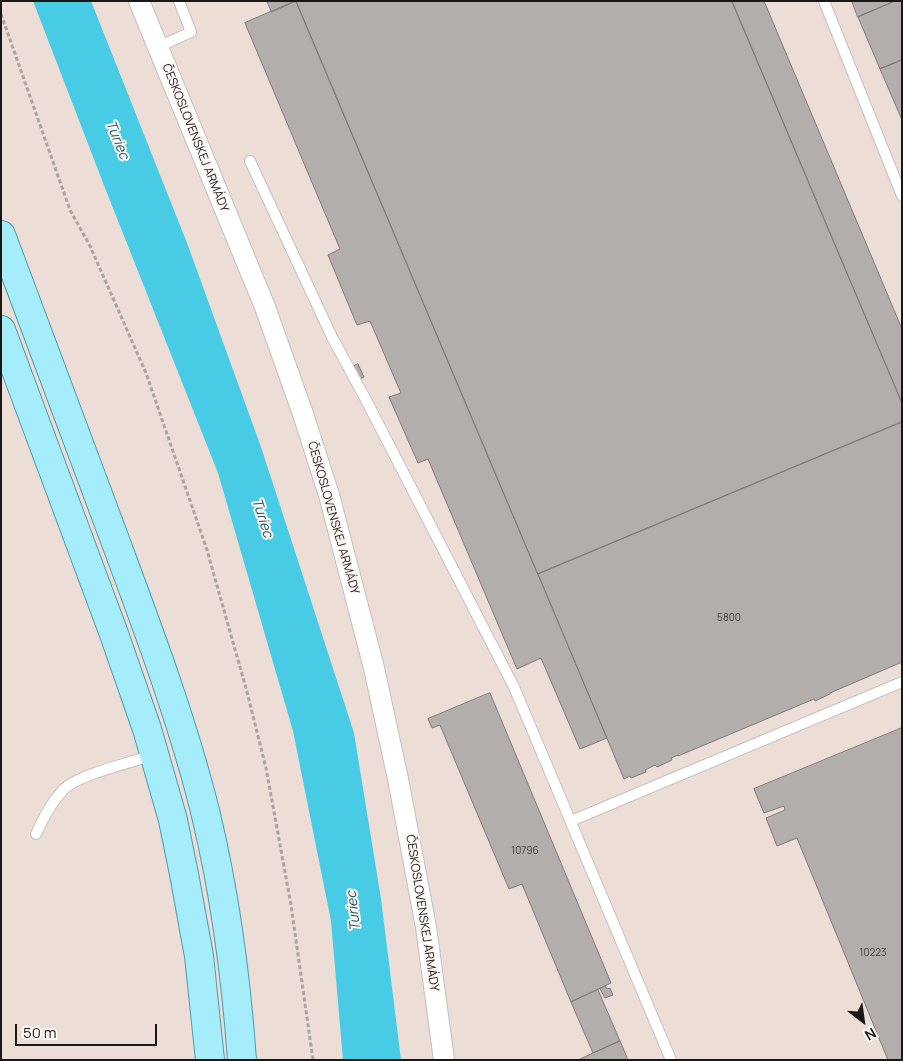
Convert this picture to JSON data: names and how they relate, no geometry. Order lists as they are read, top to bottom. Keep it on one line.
{"streets":{"street":["ČESKOSLOVENSKEJ ARMÁDY"]},"water":["Turiec"],"house_numbers":["5800","10796","10223"],"scale_bar":"50 m","north":"bottom right"}
